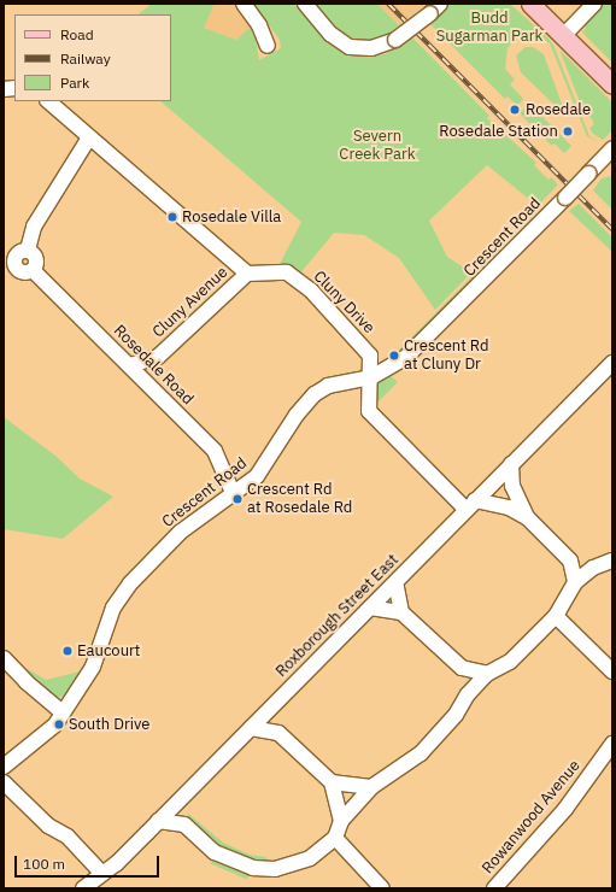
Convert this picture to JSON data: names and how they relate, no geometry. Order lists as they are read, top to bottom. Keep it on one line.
{"streets":{"street":["Crescent Road","Cluny Avenue","Cluny Drive","Rosedale Road","Roxborough Street East","Rowanwood Avenue"]},"crossings":[["Crescent Road","Cluny Drive"],["Crescent Road","Rosedale Road"],["Cluny Avenue","Cluny Drive"],["Cluny Avenue","Rosedale Road"],["Cluny Drive","Roxborough Street East"]],"parks":["Budd Sugarman Park","Severn Creek Park"],"places":["Rosedale","Rosedale Station","Rosedale Villa","Crescent Rd at Cluny Dr","Crescent Rd at Rosedale Rd","Eaucourt","South Drive"],"legend":["Road","Railway","Park"],"scale_bar":"100 m"}
